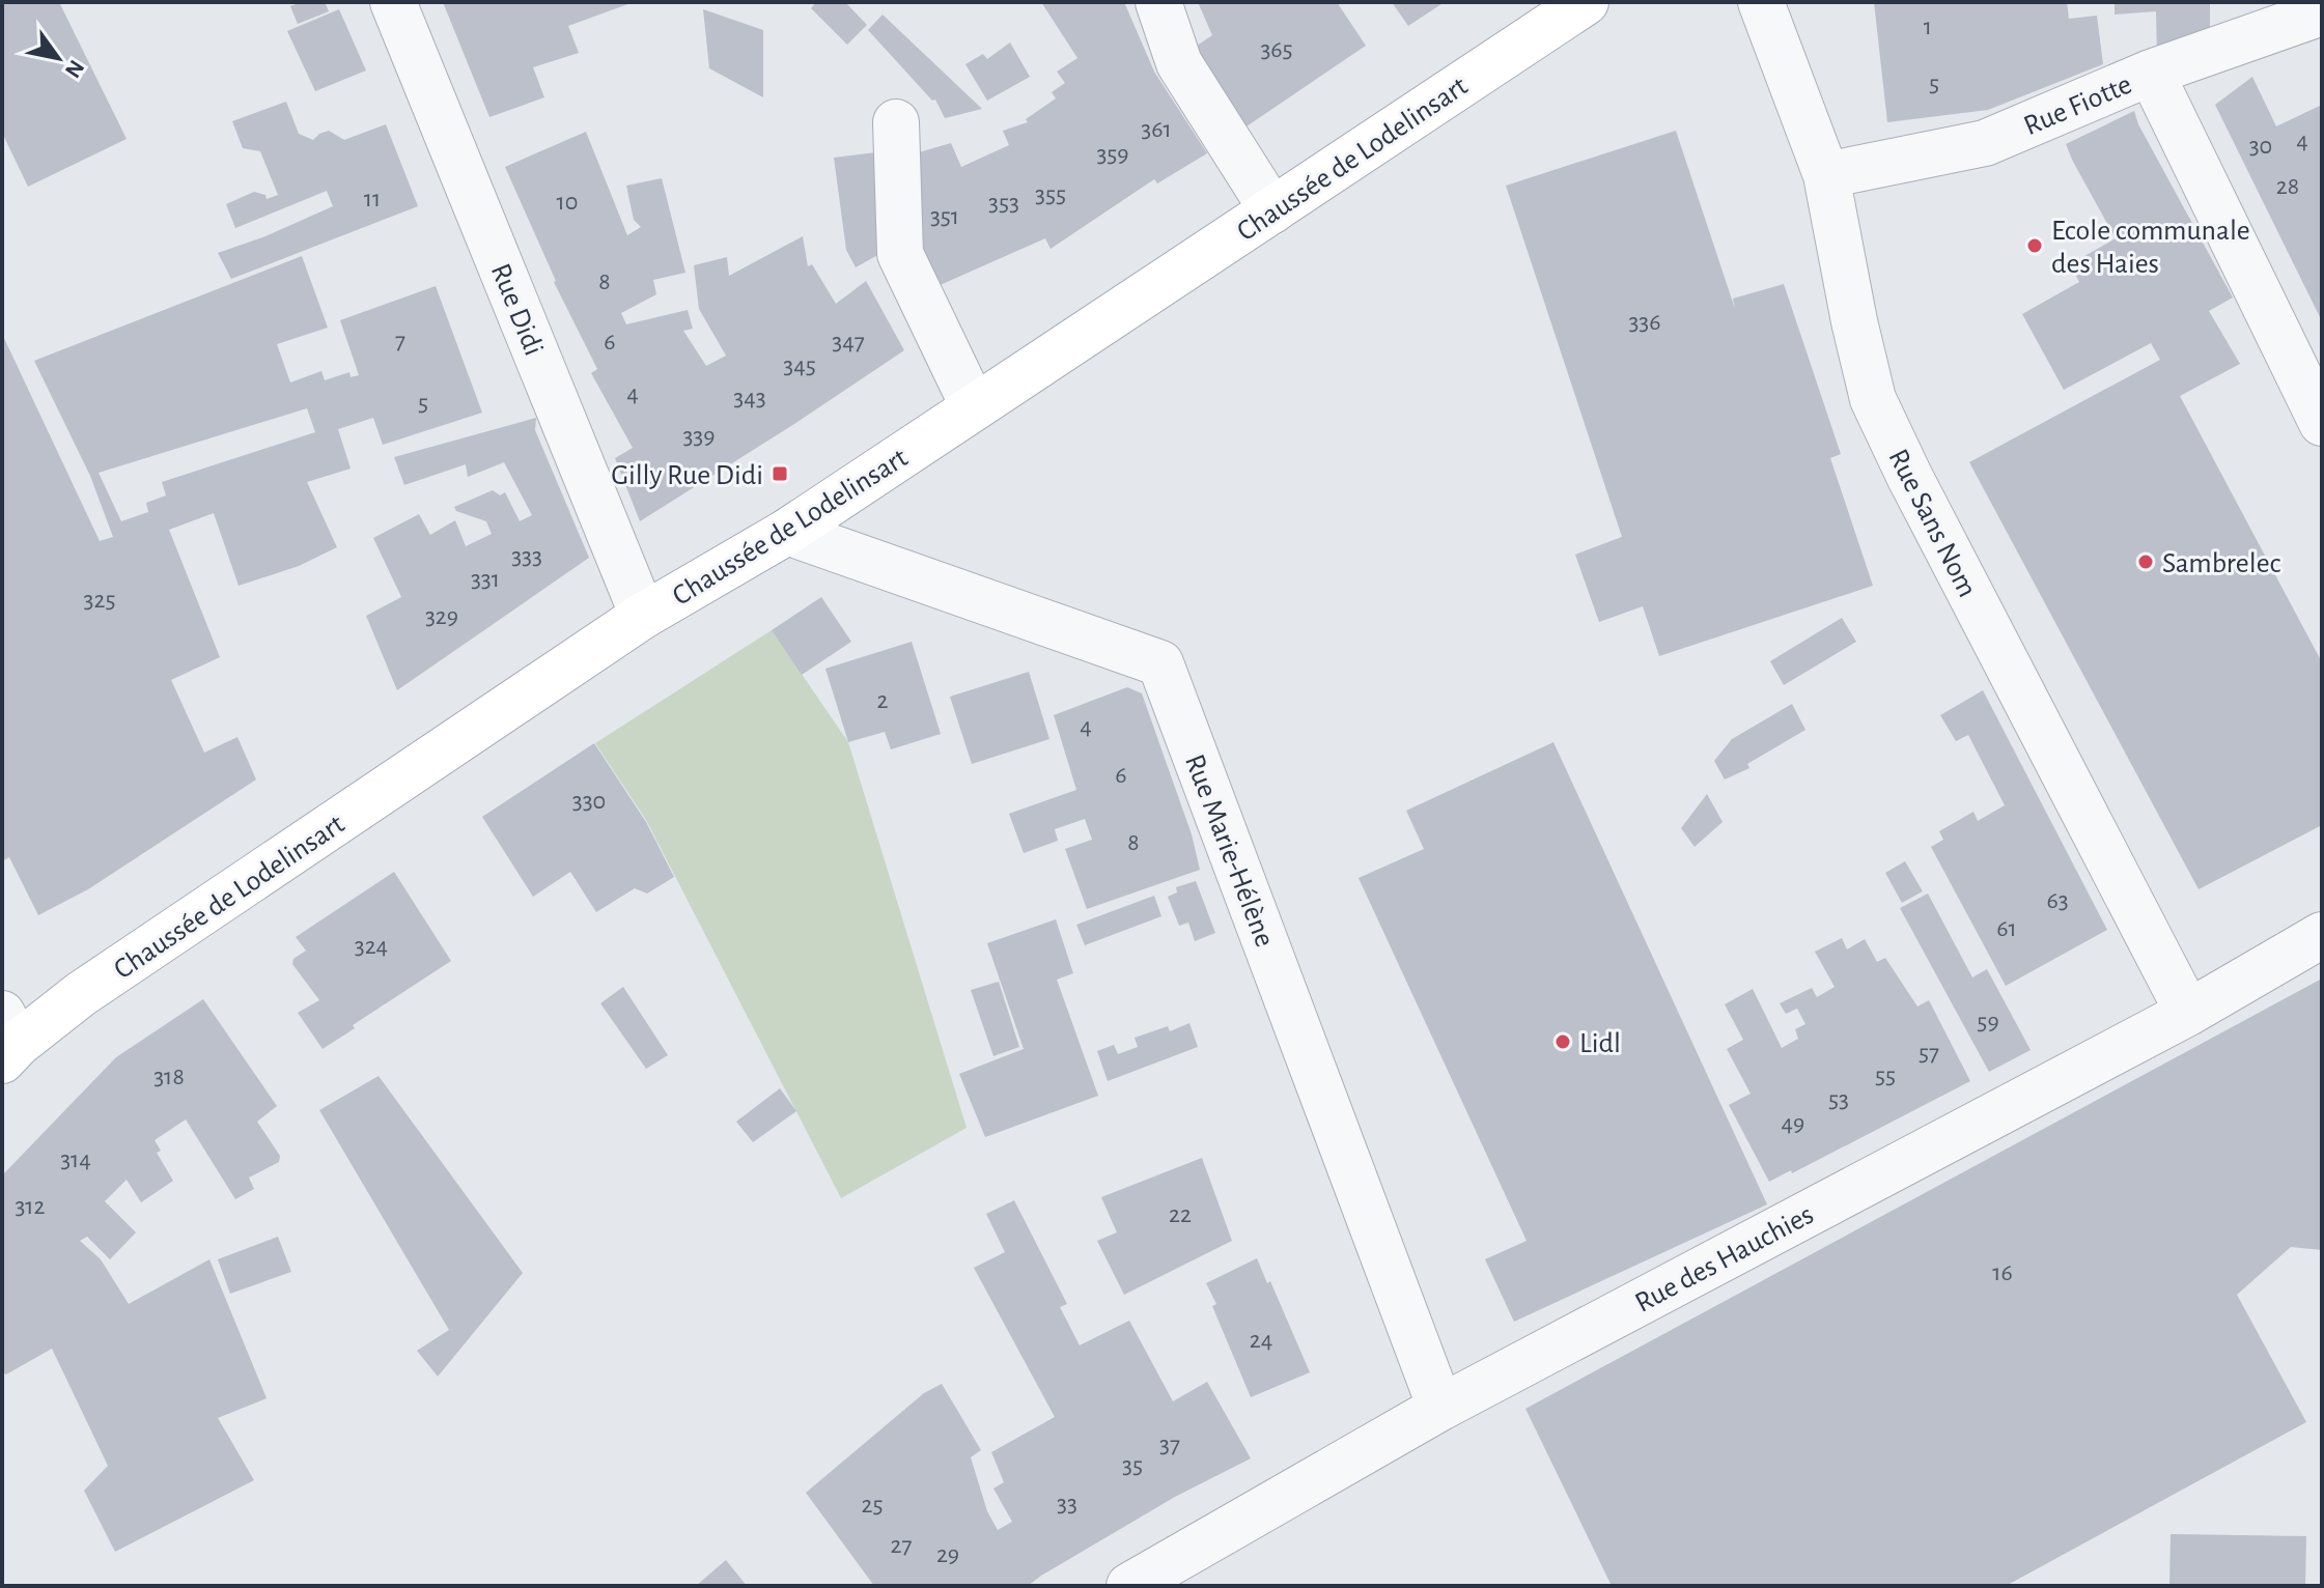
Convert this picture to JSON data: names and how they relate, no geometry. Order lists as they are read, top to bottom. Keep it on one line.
{"streets":{"main road":["Chaussée de Lodelinsart"],"street":["Rue Fiotte","Rue Didi","Rue Sans Nom","Rue Marie-Hélène","Rue des Hauchies"]},"crossings":[["Rue Fiotte","Rue Sans Nom"],["Chaussée de Lodelinsart","Rue Didi"],["Chaussée de Lodelinsart","Rue Marie-Hélène"],["Rue Sans Nom","Rue des Hauchies"],["Rue Marie-Hélène","Rue des Hauchies"]],"places":{"other":["Ecole communale des Haies","Sambrelec","Lidl"],"transit":["Gilly Rue Didi"]},"house_numbers":["1","365","5","361","4","30","359","28","355","11","10","353","351","8","336","7","6","347","345","4","343","5","339","333","331","325","329","2","4","6","330","8","63","61","324","59","57","55","318","53","49","314","312","22","16","24","37","35","33","25","27","29"],"north":"bottom right"}
